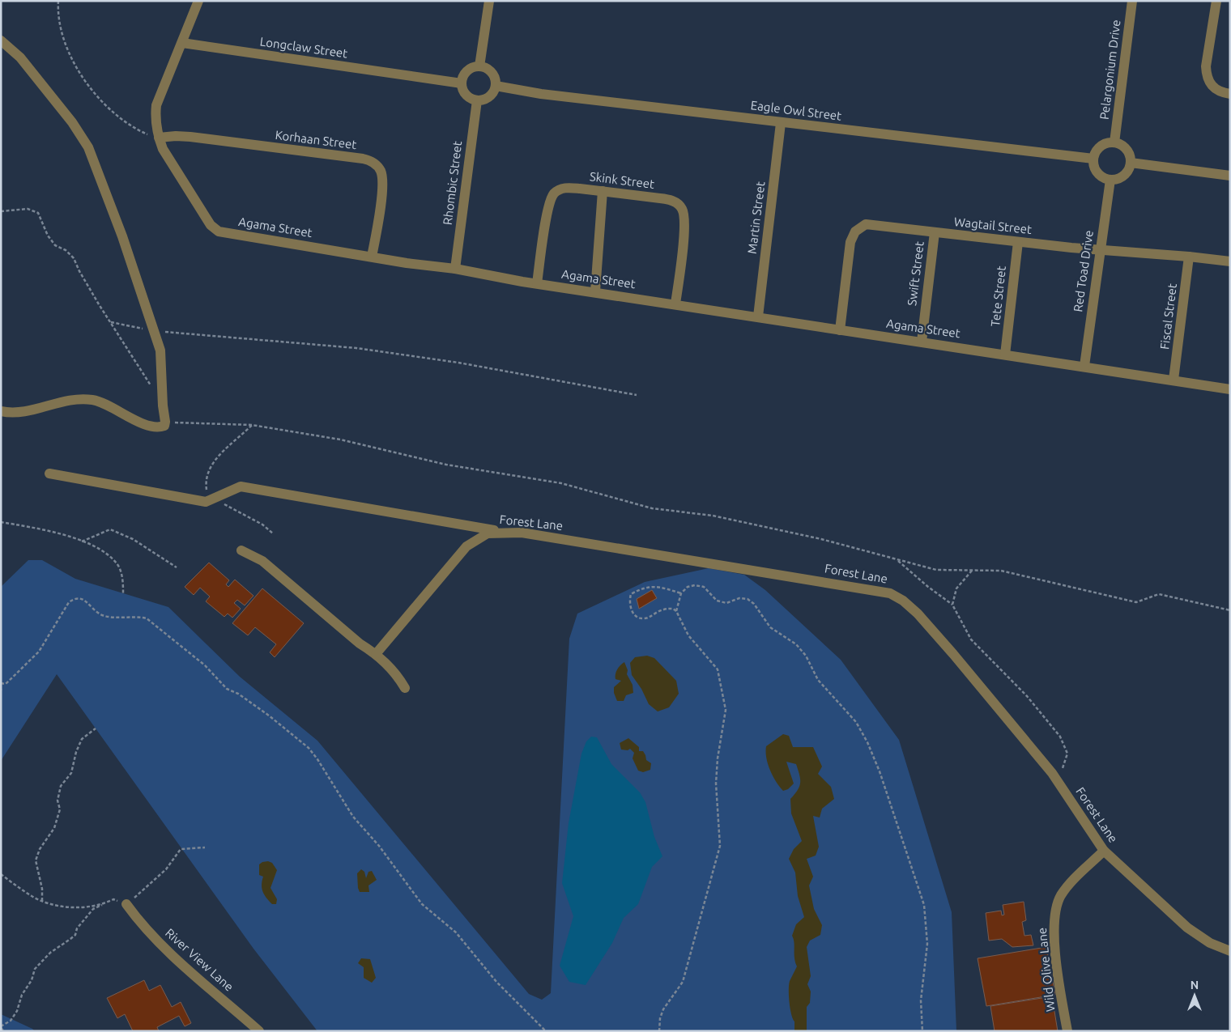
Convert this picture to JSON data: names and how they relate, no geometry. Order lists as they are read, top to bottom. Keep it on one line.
{"streets":{"street":["Longclaw Street","Pelargonium Drive","Eagle Owl Street","Korhaan Street","Skink Street","Rhombic Street","Martin Street","Wagtail Street","Agama Street","Red Toad Drive","Swift Street","Tete Street","Fiscal Street","Forest Lane","River View Lane","Wild Olive Lane"]},"crossings":[["Longclaw Street","Eagle Owl Street"],["Longclaw Street","Rhombic Street"],["Longclaw Street","Agama Street"],["Pelargonium Drive","Eagle Owl Street"],["Pelargonium Drive","Red Toad Drive"],["Eagle Owl Street","Rhombic Street"],["Eagle Owl Street","Martin Street"],["Eagle Owl Street","Red Toad Drive"],["Korhaan Street","Agama Street"],["Skink Street","Agama Street"],["Rhombic Street","Agama Street"],["Martin Street","Agama Street"],["Wagtail Street","Agama Street"],["Wagtail Street","Red Toad Drive"],["Wagtail Street","Swift Street"],["Wagtail Street","Tete Street"],["Wagtail Street","Fiscal Street"],["Agama Street","Red Toad Drive"],["Agama Street","Swift Street"],["Agama Street","Tete Street"],["Agama Street","Fiscal Street"],["Forest Lane","Wild Olive Lane"]],"north":"top"}
